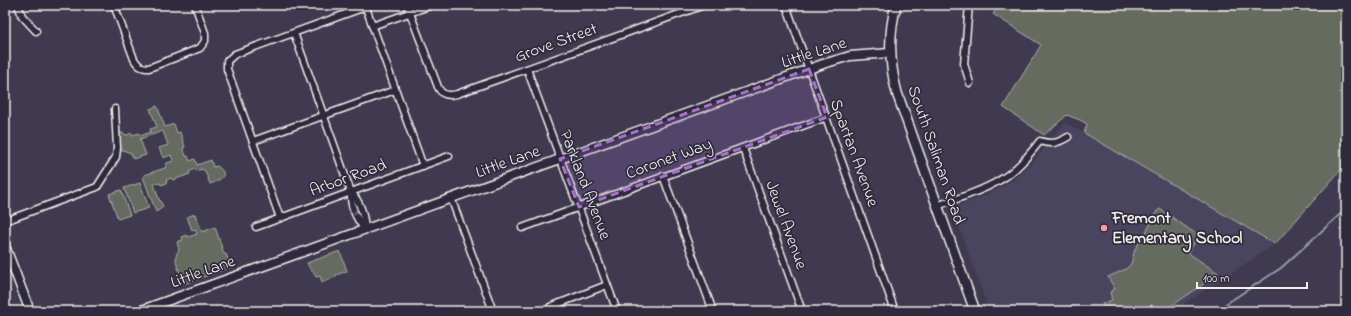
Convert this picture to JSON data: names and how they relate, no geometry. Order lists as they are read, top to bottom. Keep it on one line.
{"streets":{"main road":["South Saliman Road"],"street":["Grove Street","Little Lane","Spartan Avenue","Coronet Way","Arbor Road","Parkland Avenue","Jewel Avenue"]},"crossings":[["Grove Street","Parkland Avenue"],["Little Lane","Spartan Avenue"],["Little Lane","South Saliman Road"],["Little Lane","Parkland Avenue"],["Spartan Avenue","Coronet Way"],["Coronet Way","Parkland Avenue"],["Coronet Way","Jewel Avenue"]],"places":["Fremont Elementary School"],"scale_bar":"100 m"}
